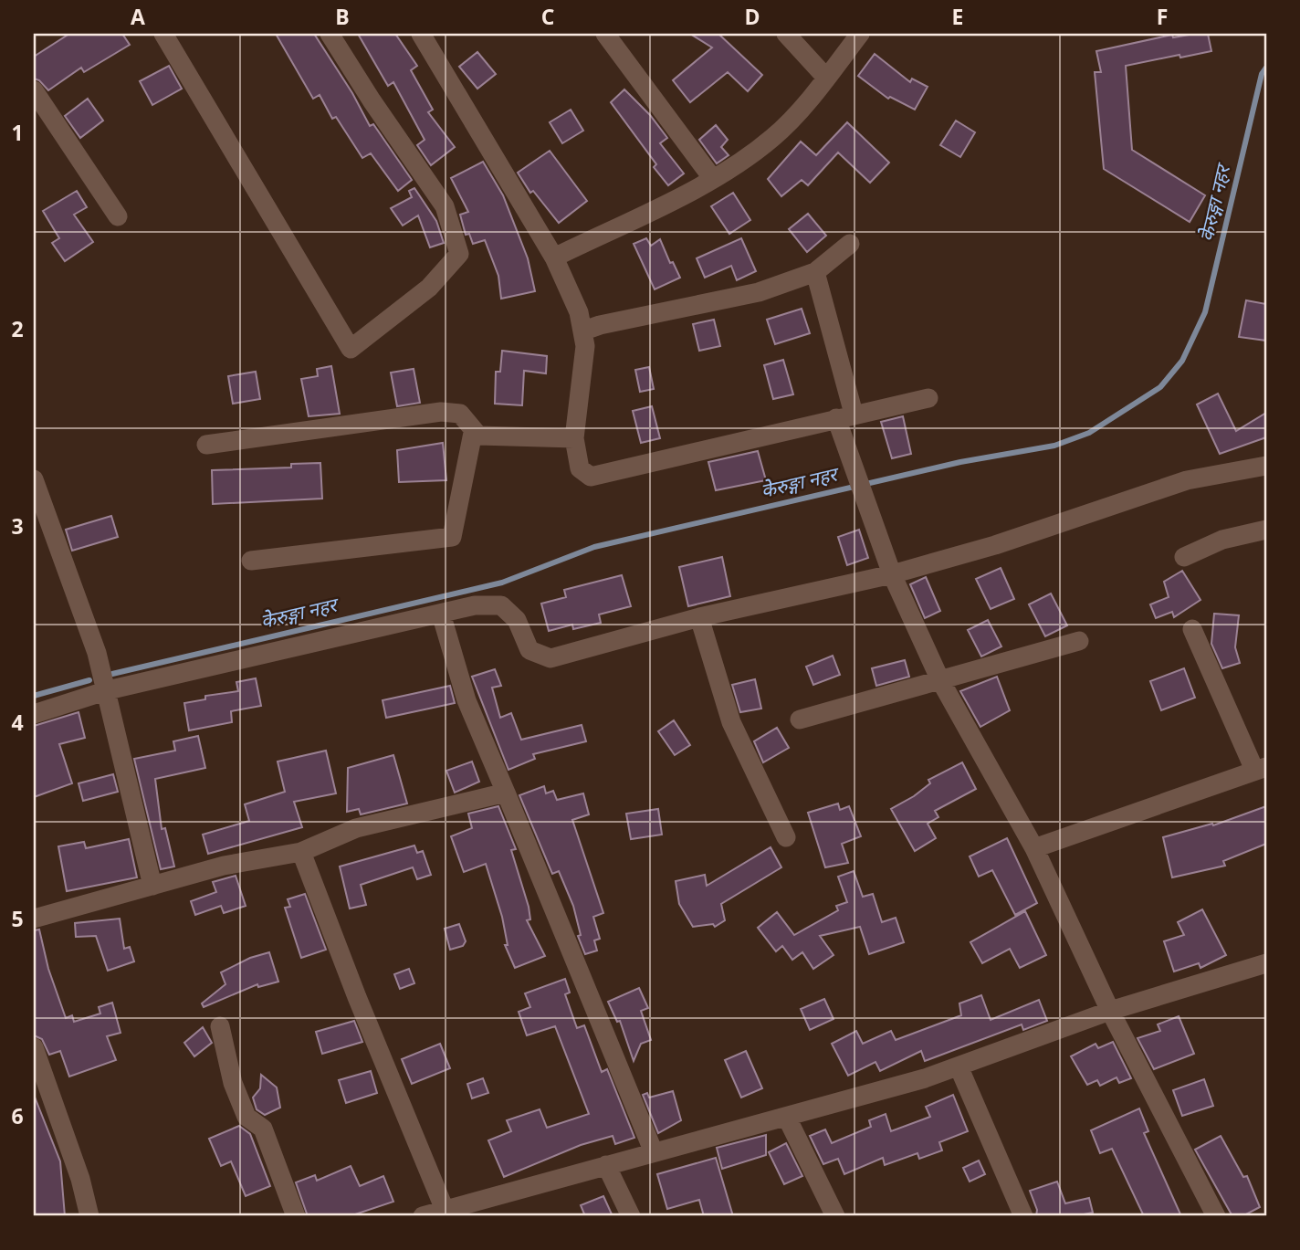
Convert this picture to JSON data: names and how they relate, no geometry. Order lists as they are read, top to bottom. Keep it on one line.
{"water":["केेरुङ्गा नहर"],"grid":{"columns":["A","B","C","D","E","F"],"rows":["1","2","3","4","5","6"]}}
